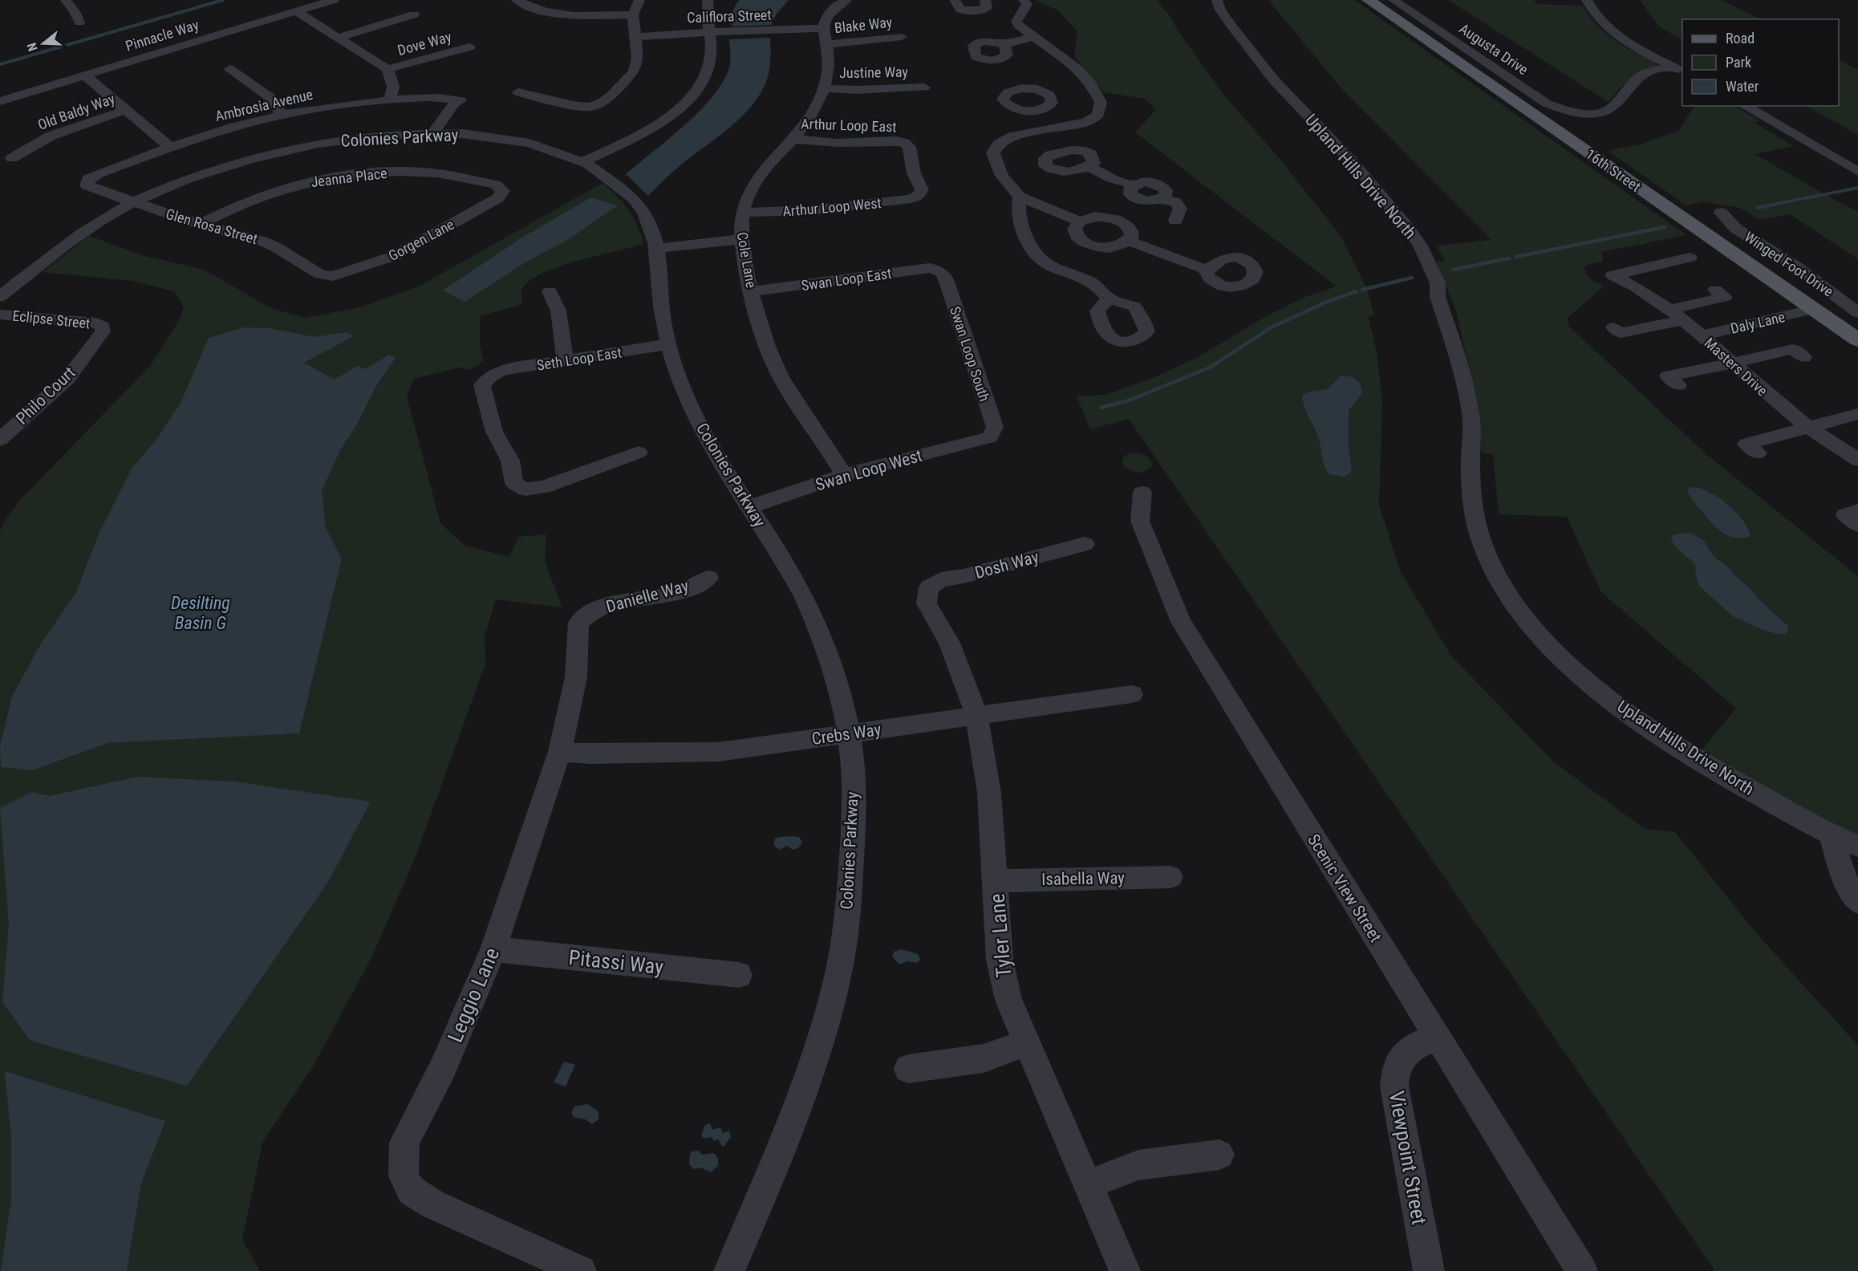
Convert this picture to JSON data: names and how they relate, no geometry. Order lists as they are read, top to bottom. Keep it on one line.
{"streets":{"main road":["16th Street"],"street":["Califlora Street","Blake Way","Pinnacle Way","Dove Way","Augusta Drive","Justine Way","Ambrosia Avenue","Old Baldy Way","Arthur Loop East","Colonies Parkway","Upland Hills Drive North","Jeanna Place","Arthur Loop West","Glen Rosa Street","Gorgen Lane","Cole Lane","Winged Foot Drive","Swan Loop East","Eclipse Street","Daly Lane","Swan Loop South","Seth Loop East","Masters Drive","Philo Court","Swan Loop West","Dosh Way","Danielle Way","Crebs Way","Isabella Way","Scenic View Street","Tyler Lane","Pitassi Way","Leggio Lane","Viewpoint Street"]},"crossings":[["Califlora Street","Cole Lane"],["Blake Way","Cole Lane"],["Justine Way","Cole Lane"],["Ambrosia Avenue","Glen Rosa Street"],["Arthur Loop East","Arthur Loop West"],["Arthur Loop East","Cole Lane"],["Colonies Parkway","Glen Rosa Street"],["Colonies Parkway","Seth Loop East"],["Colonies Parkway","Swan Loop West"],["Colonies Parkway","Crebs Way"],["16th Street","Daly Lane"],["Jeanna Place","Glen Rosa Street"],["Jeanna Place","Gorgen Lane"],["Arthur Loop West","Cole Lane"],["Glen Rosa Street","Gorgen Lane"],["Cole Lane","Swan Loop East"],["Cole Lane","Swan Loop West"],["Swan Loop East","Swan Loop South"],["Eclipse Street","Philo Court"],["Daly Lane","Masters Drive"],["Swan Loop South","Swan Loop West"],["Dosh Way","Tyler Lane"],["Danielle Way","Leggio Lane"],["Crebs Way","Tyler Lane"],["Crebs Way","Leggio Lane"],["Isabella Way","Tyler Lane"],["Scenic View Street","Viewpoint Street"],["Pitassi Way","Leggio Lane"]],"water":["Desilting Basin G"],"legend":["Road","Park","Water"],"north":"left"}
